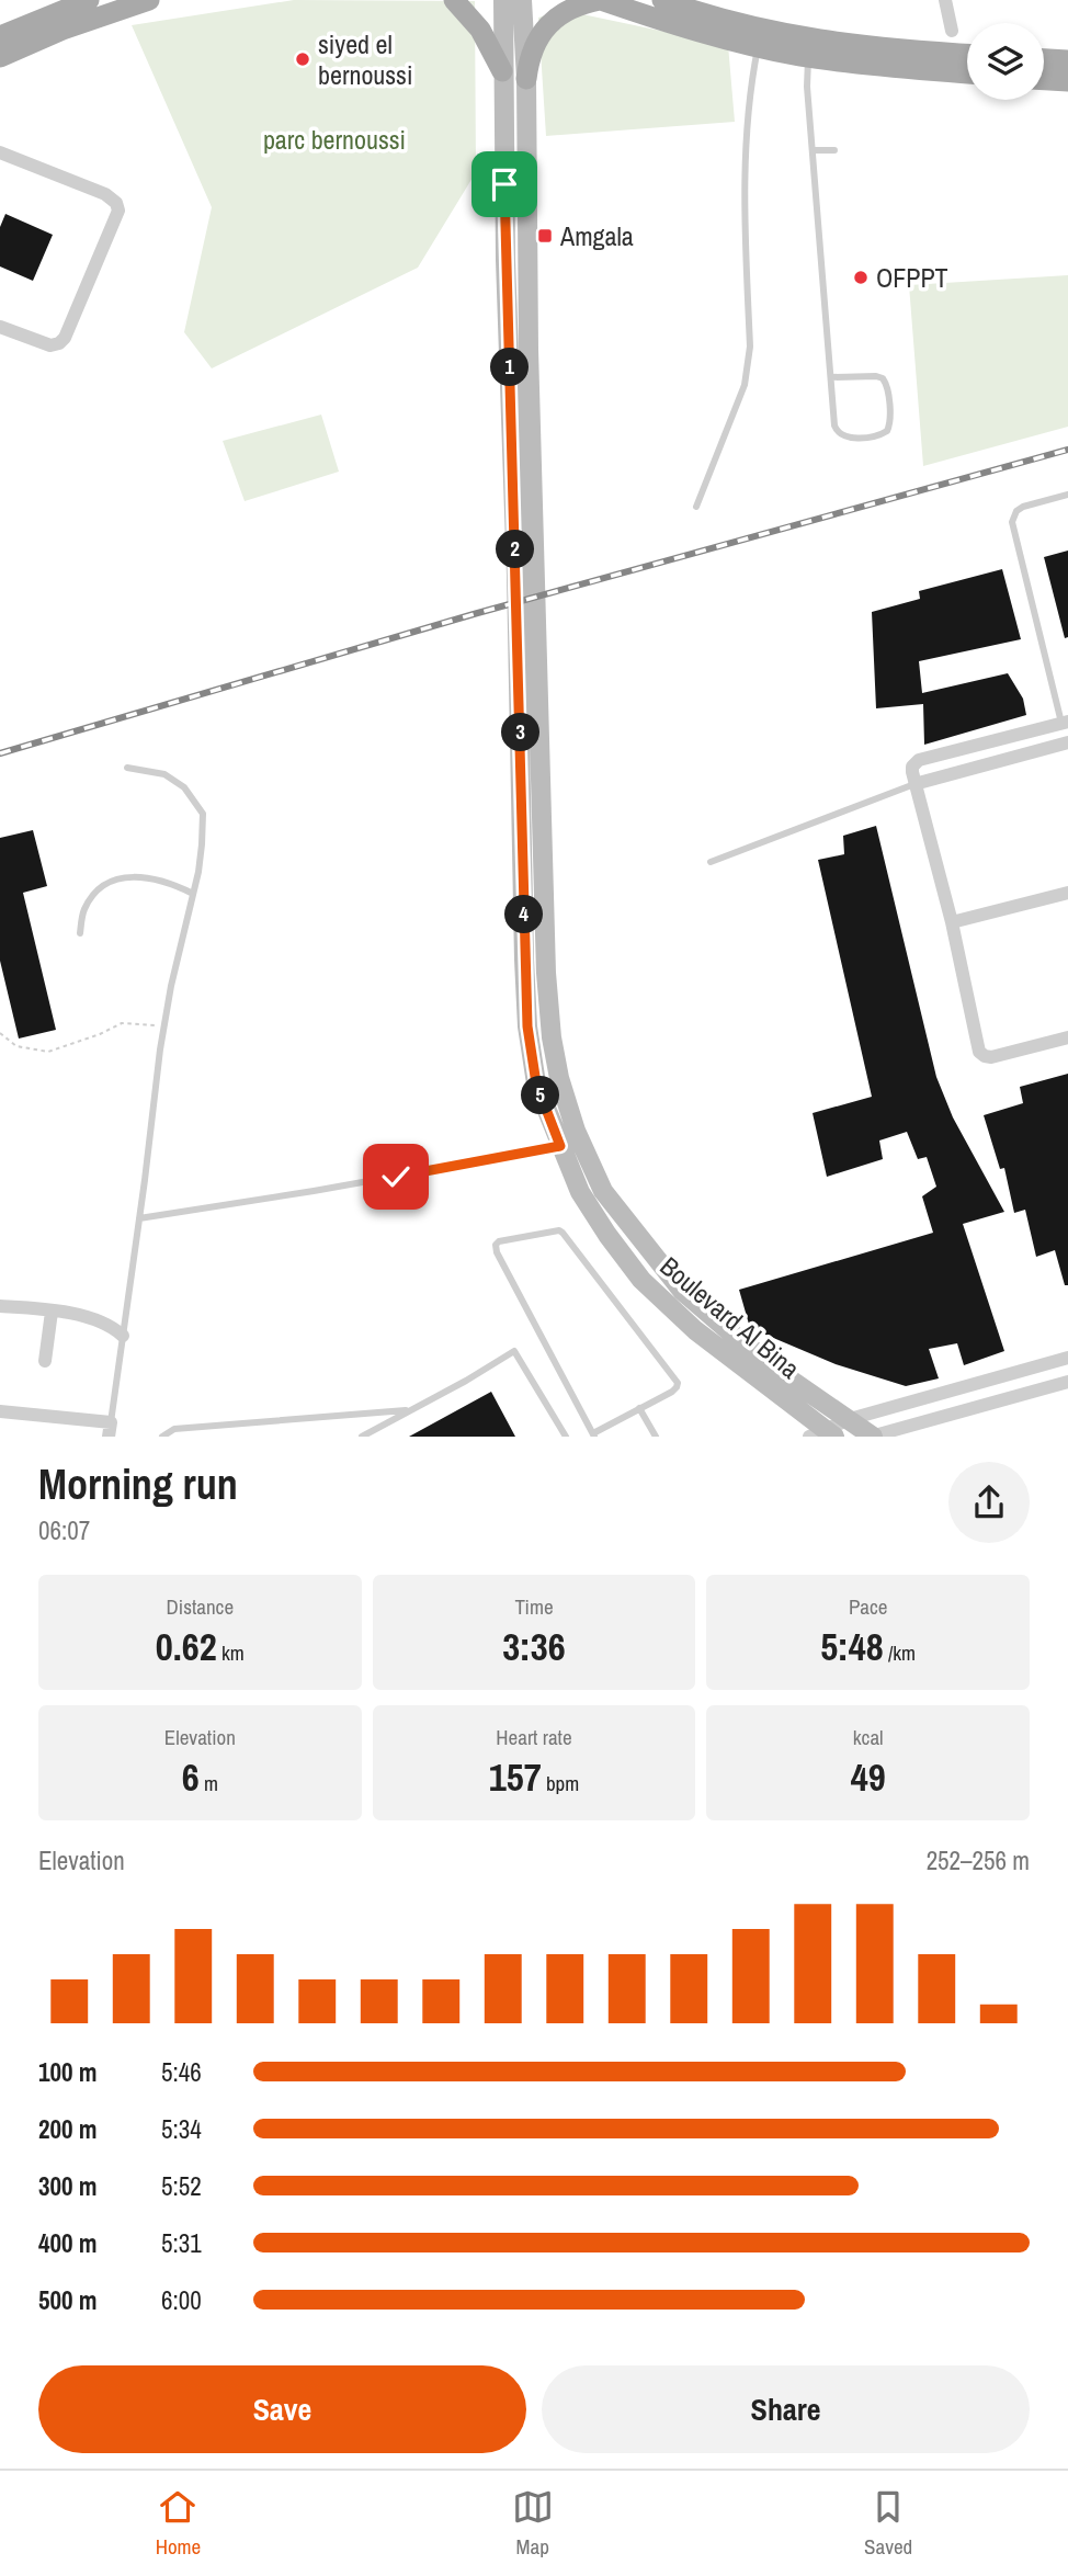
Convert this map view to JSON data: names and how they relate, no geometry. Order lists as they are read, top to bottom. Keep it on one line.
{"streets":{"main road":["Boulevard Al Bina"]},"parks":["parc bernoussi"],"places":{"other":["siyed el bernoussi","OFPPT"],"transit":["Amgala"]},"page":{"pins":["1","2","3","4","5"],"heading":["Morning run","06:07"],"stats":[["Distance","0.62 km"],["Time","3:36"],["Pace","5:48 /km"],["Elevation","6 m"],["Heart rate","157 bpm"],["kcal","49"]],"chart":["Elevation","252–256 m"],"list":[{"name":"100 m","note":"5:46"},{"name":"200 m","note":"5:34"},{"name":"300 m","note":"5:52"},{"name":"400 m","note":"5:31"},{"name":"500 m","note":"6:00"}],"buttons":["Save","Share"],"tabs":["Home","Map","Saved"]}}
